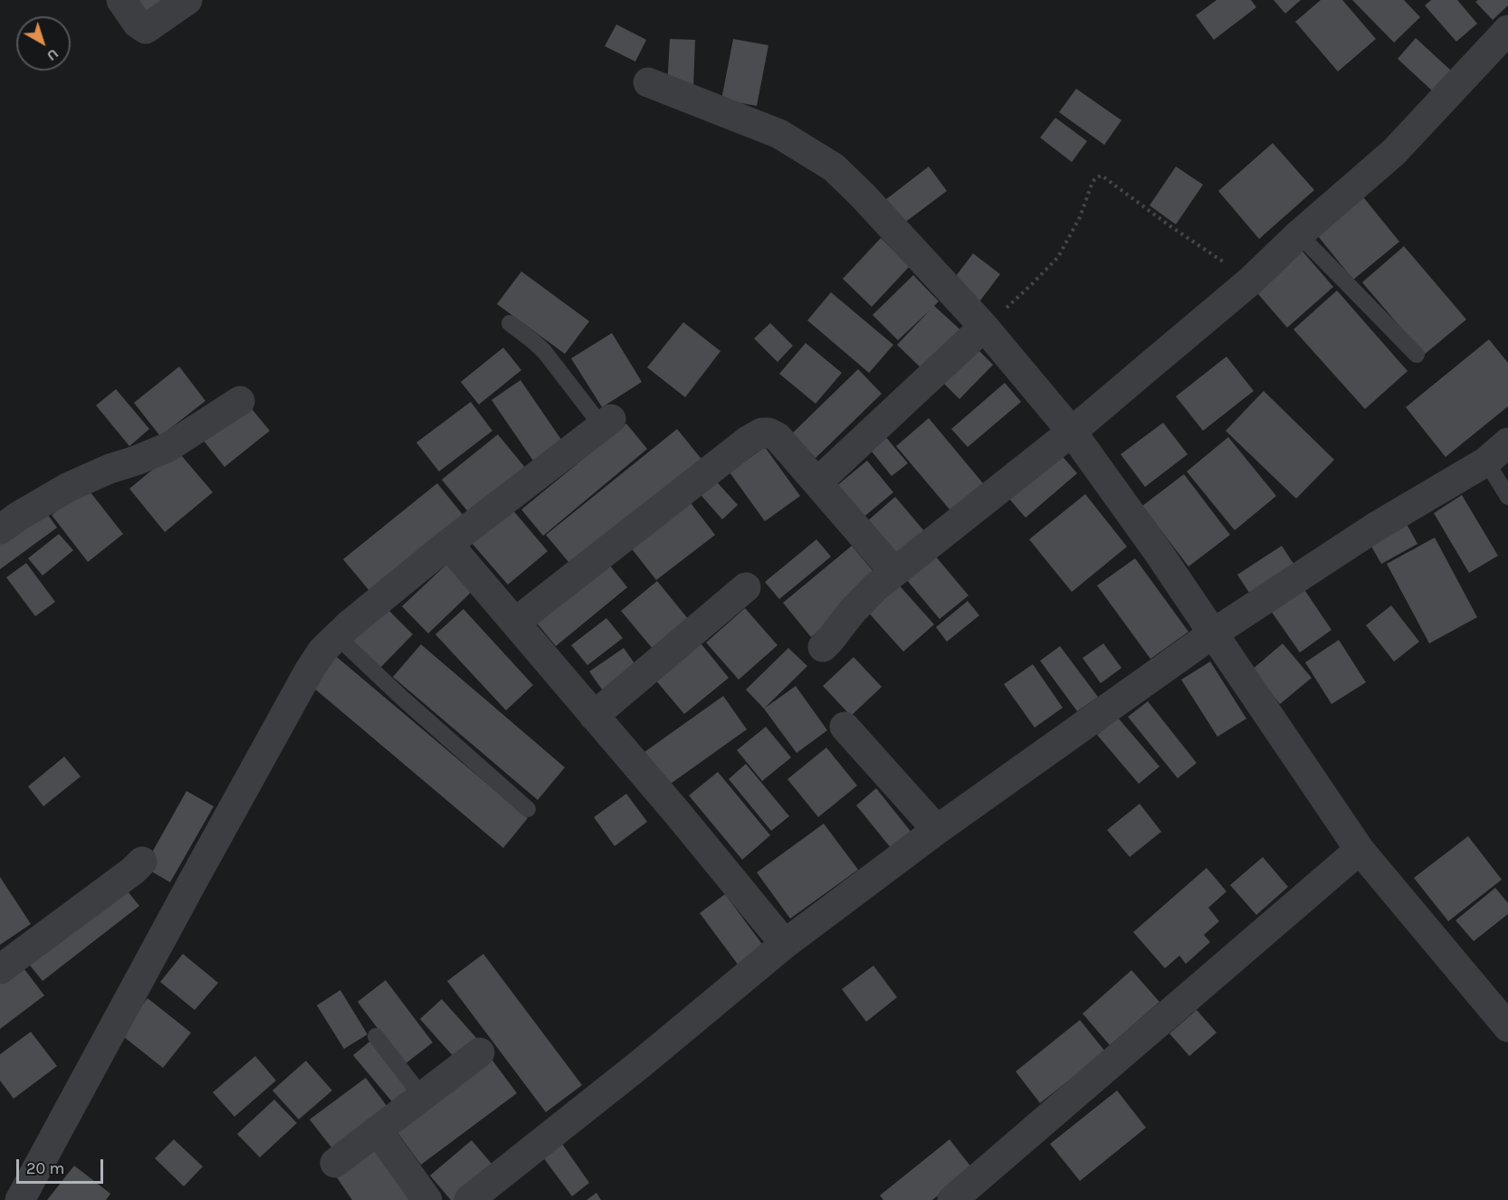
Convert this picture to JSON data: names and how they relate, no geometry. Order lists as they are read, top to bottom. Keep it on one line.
{"scale_bar":"20 m","north":"bottom right"}
